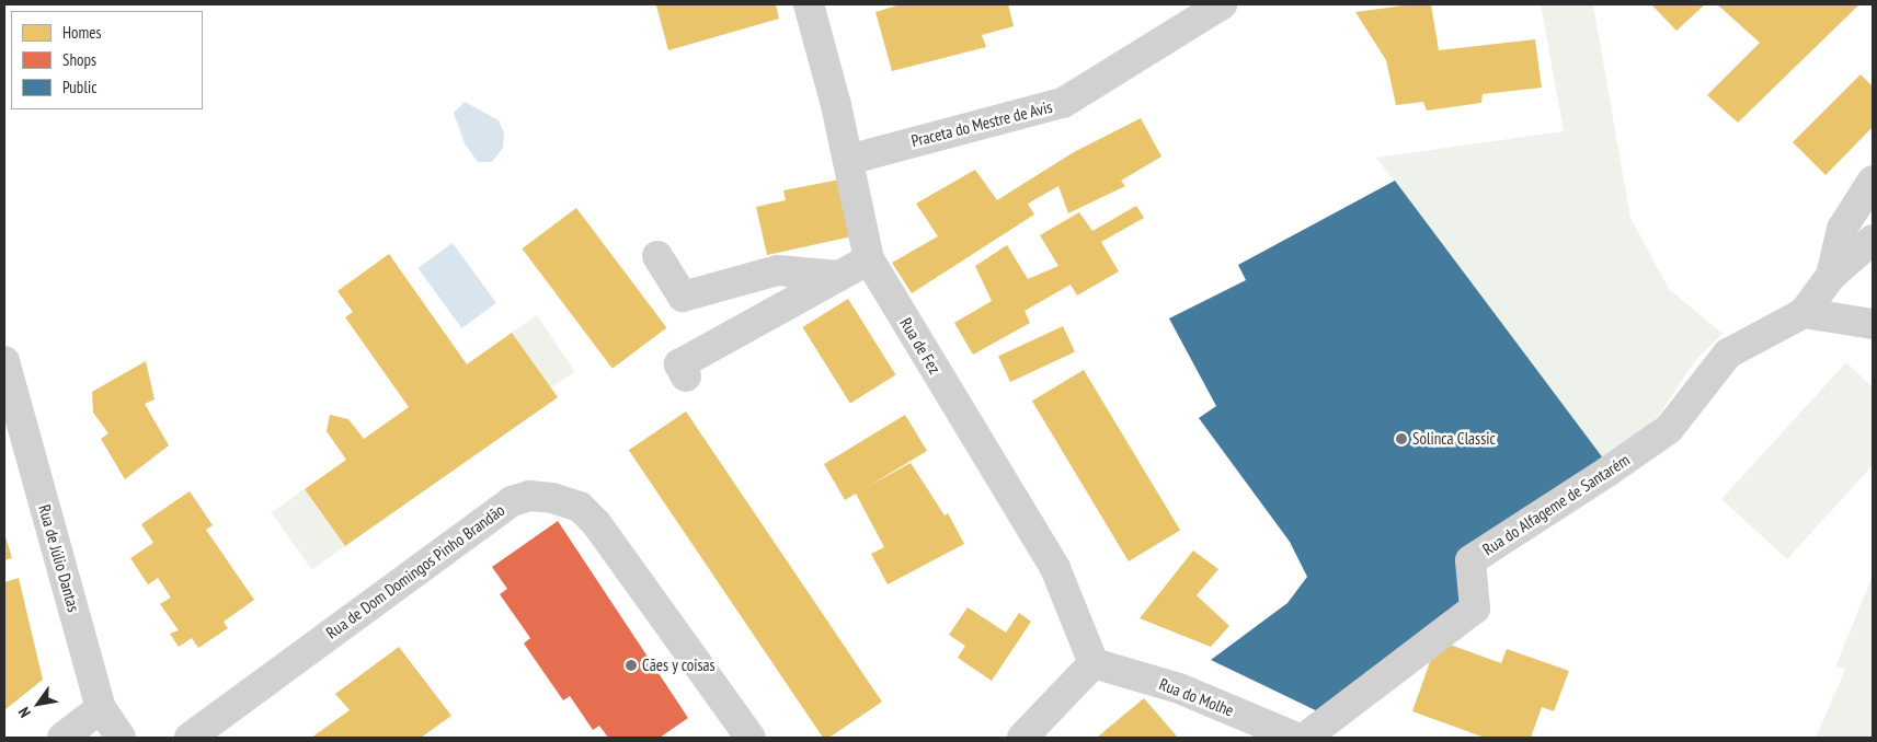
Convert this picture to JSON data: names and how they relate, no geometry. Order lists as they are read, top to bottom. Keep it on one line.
{"streets":{"street":["Praceta do Mestre de Avis","Rua de Fez","Rua do Alfageme de Santarém","Rua de Júlio Dantas","Rua de Dom Domingos Pinho Brandão","Rua do Molhe"]},"crossings":[["Praceta do Mestre de Avis","Rua de Fez"],["Rua de Fez","Rua do Molhe"]],"places":["Solinca Classic","Cães y coisas"],"legend":["Homes","Shops","Public"],"north":"bottom left"}
